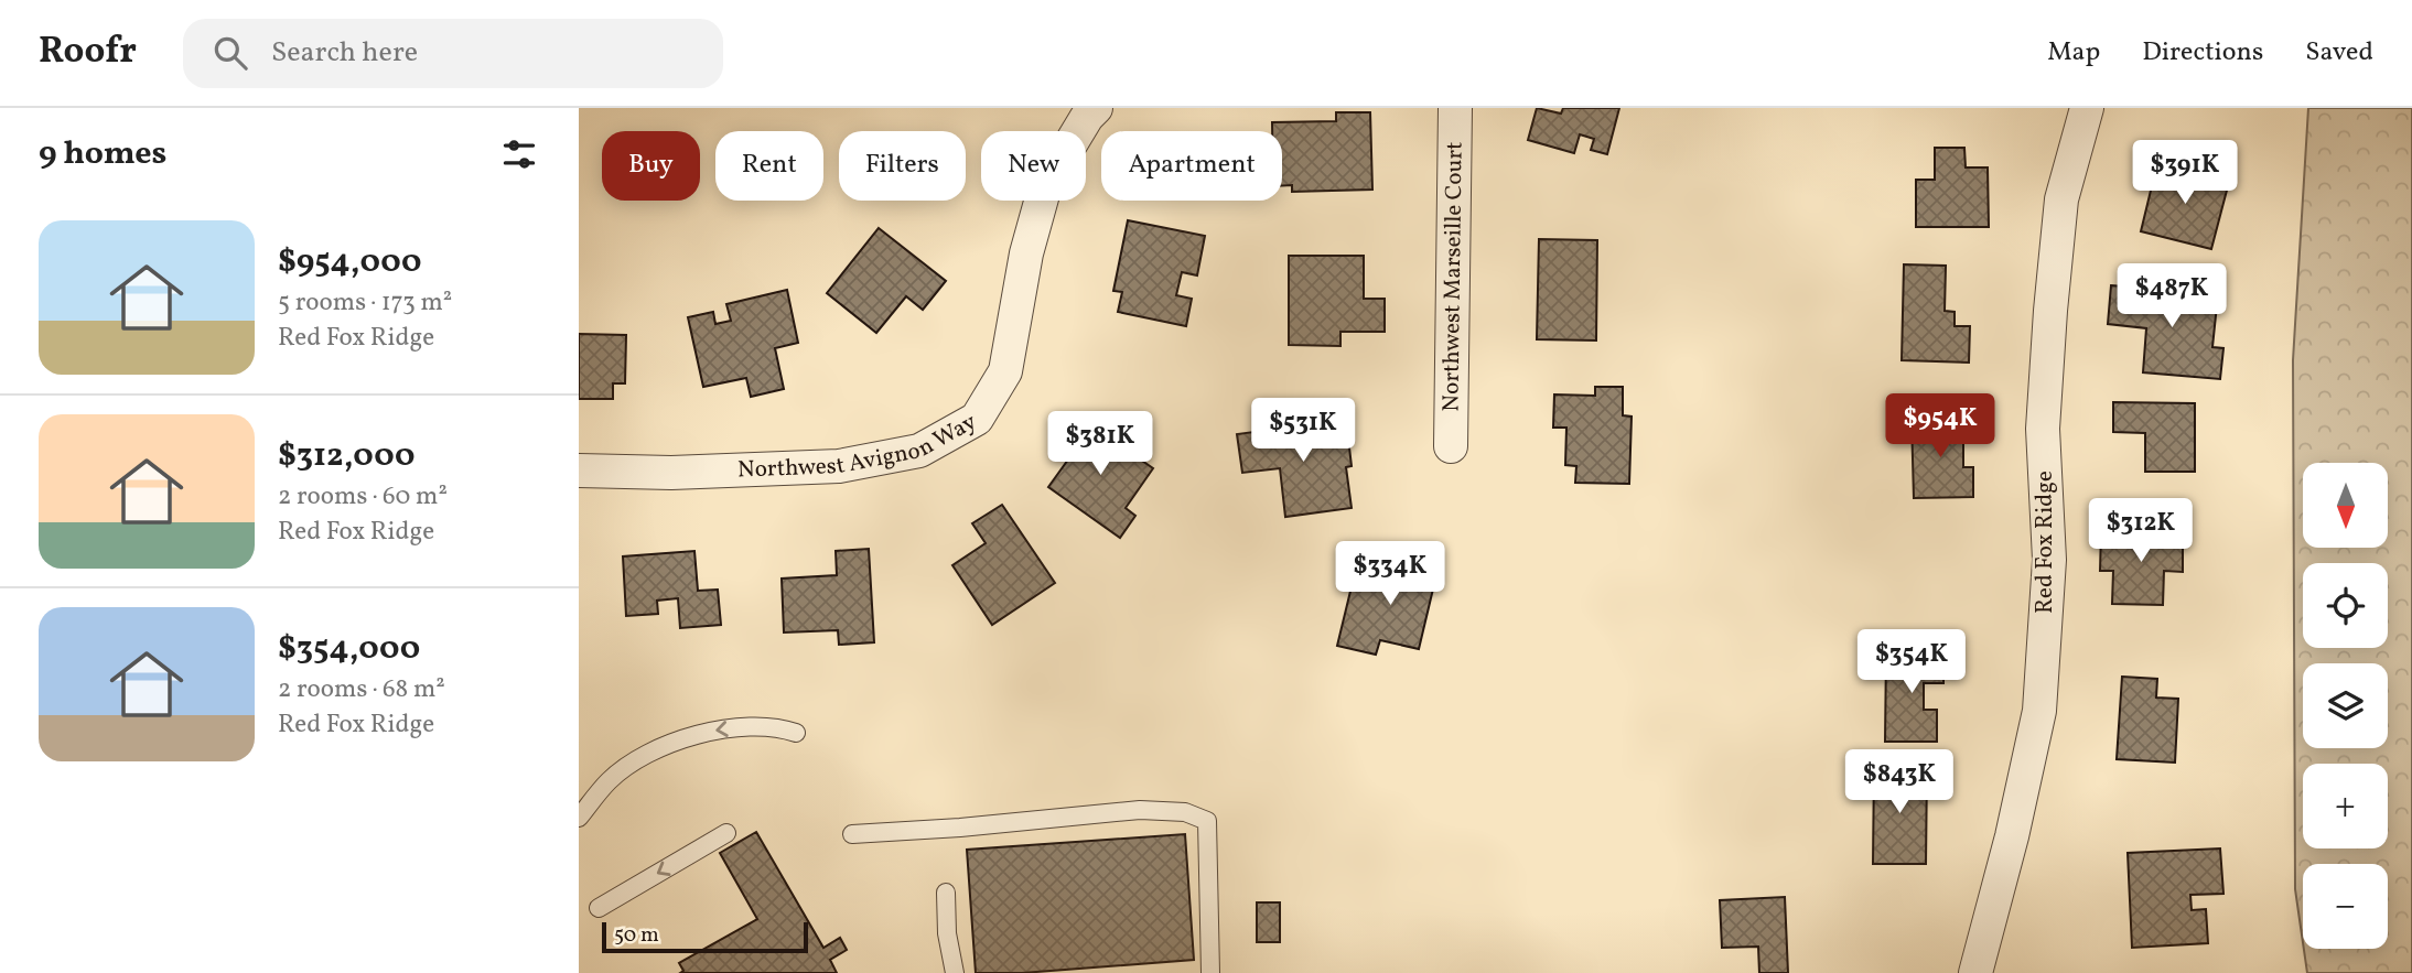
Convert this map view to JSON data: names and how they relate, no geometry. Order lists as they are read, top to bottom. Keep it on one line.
{"streets":{"street":["Northwest Marseille Court","Northwest Avignon Way","Red Fox Ridge"]},"scale_bar":"50 m","north":"bottom","page":{"header":"Roofr","search":"Search here","nav":["Map","Directions","Saved"],"heading":"9 homes","chip":["Buy","Rent","Filters","New","Apartment"],"price":["$391K","$487K","$954K","$531K","$381K","$312K","$334K","$354K","$843K"],"list":[{"name":"$954,000","note":"5 rooms · 173 m² · Red Fox Ridge"},{"name":"$312,000","note":"2 rooms · 60 m² · Red Fox Ridge"},{"name":"$354,000","note":"2 rooms · 68 m² · Red Fox Ridge"}],"map_buttons":["+","−"],"scale":"50 m"}}
